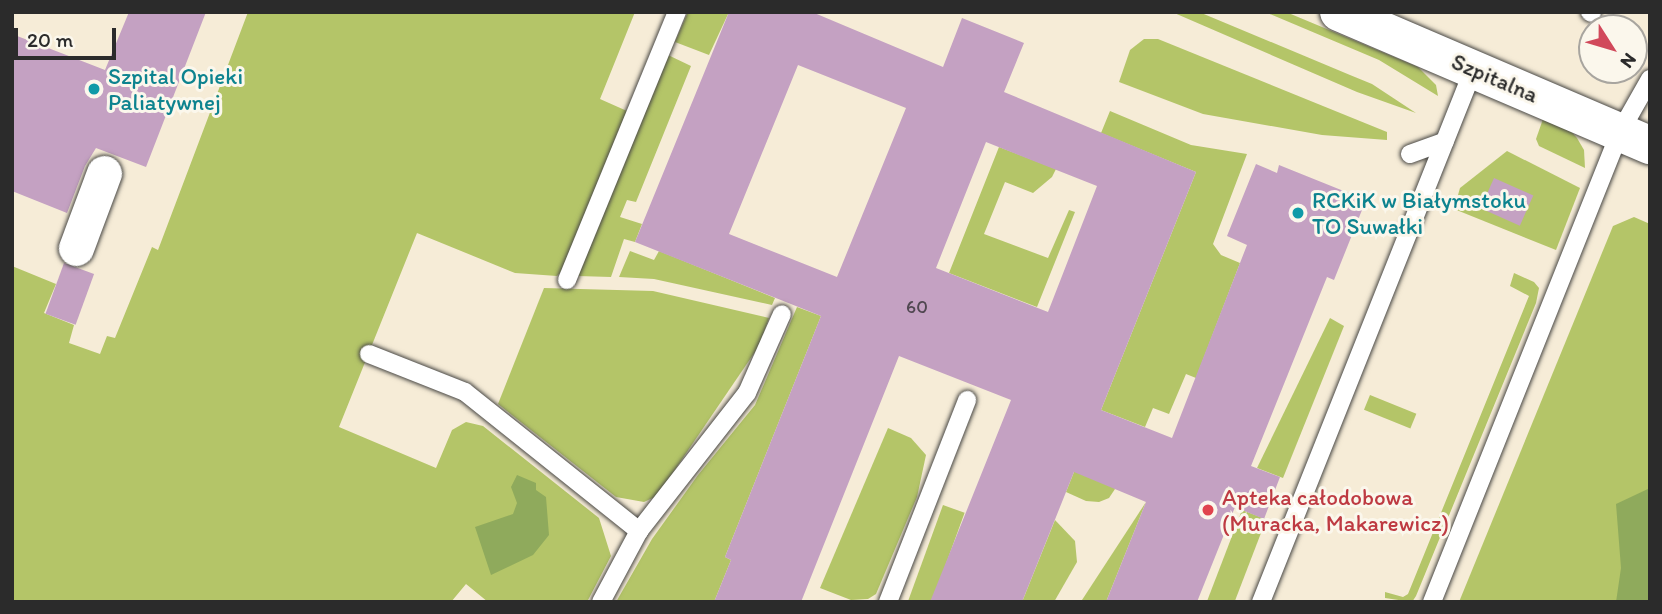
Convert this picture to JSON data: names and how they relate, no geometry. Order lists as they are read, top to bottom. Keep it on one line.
{"streets":{"street":["Szpitalna"]},"places":["Szpital Opieki Paliatywnej","RCKiK w Białymstoku TO Suwałki","Apteka całodobowa (Muracka, Makarewicz)"],"house_numbers":["60"],"scale_bar":"20 m","north":"bottom right"}
